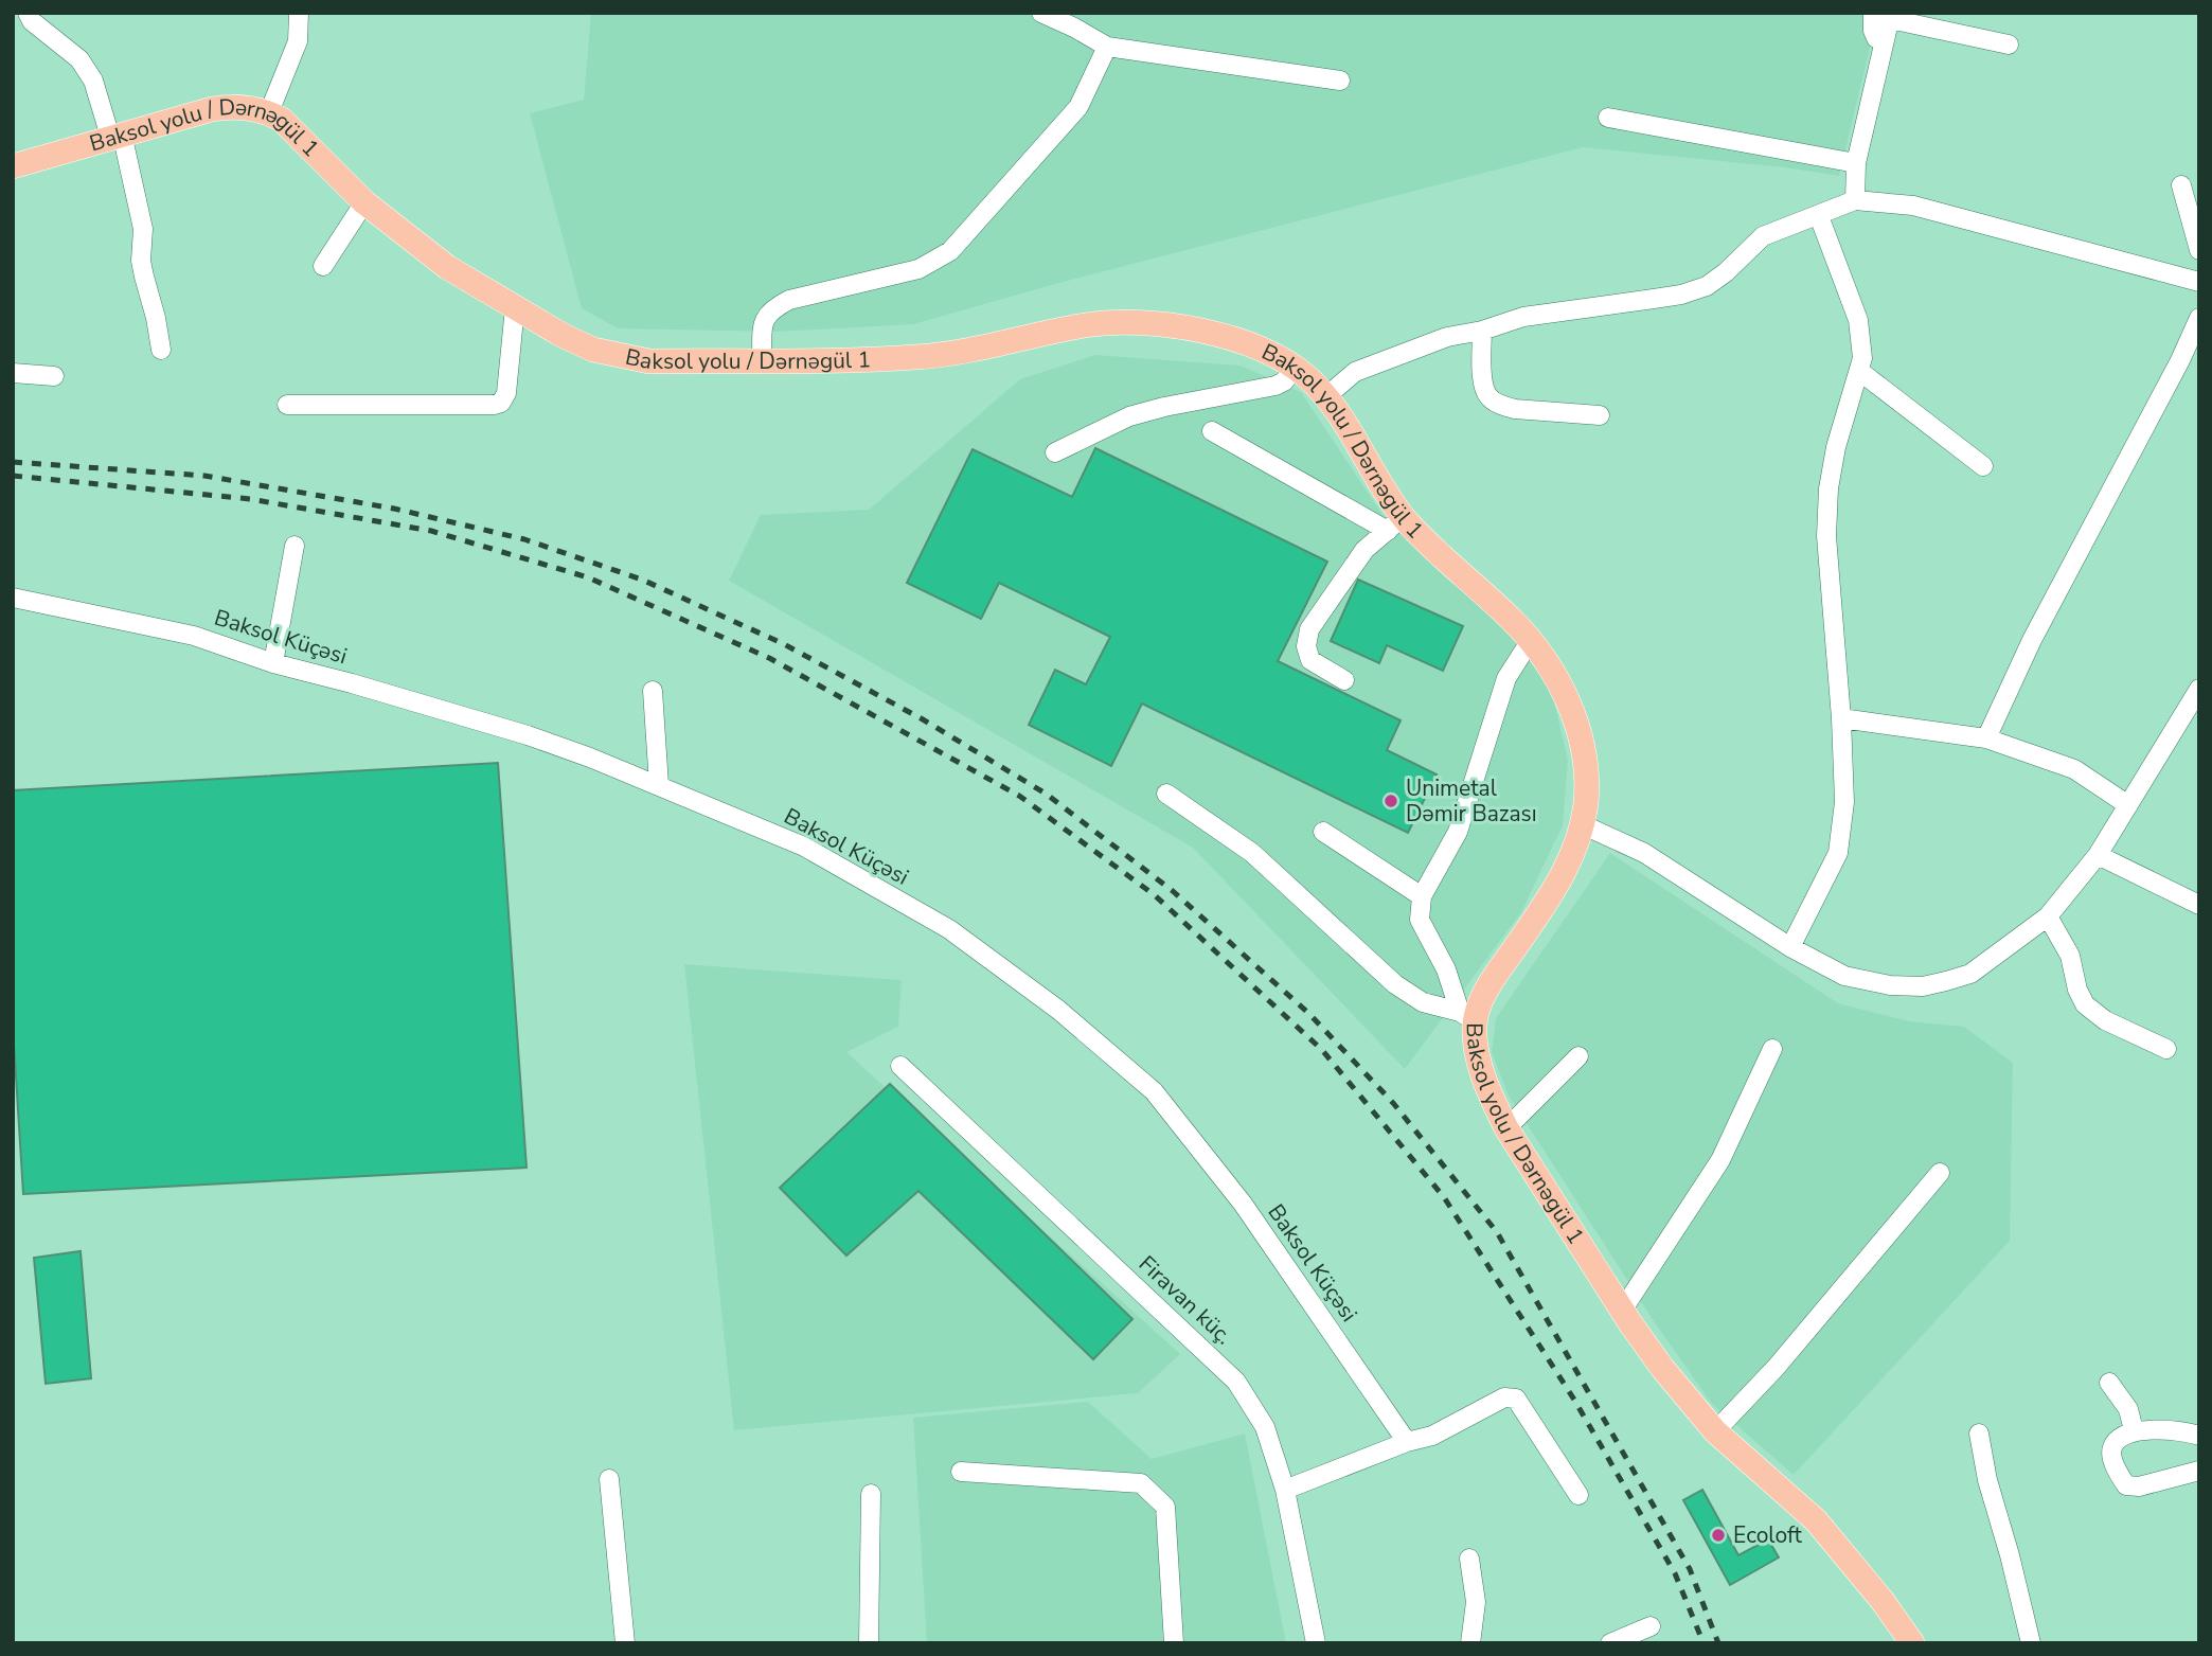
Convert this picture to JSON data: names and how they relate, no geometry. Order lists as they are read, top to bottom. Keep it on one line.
{"streets":{"main road":["Baksol yolu / Dərnəgül 1"],"street":["Baksol Küçəsi","Firavan küç."]},"places":["Unimetal Dəmir Bazası","Ecoloft"]}
